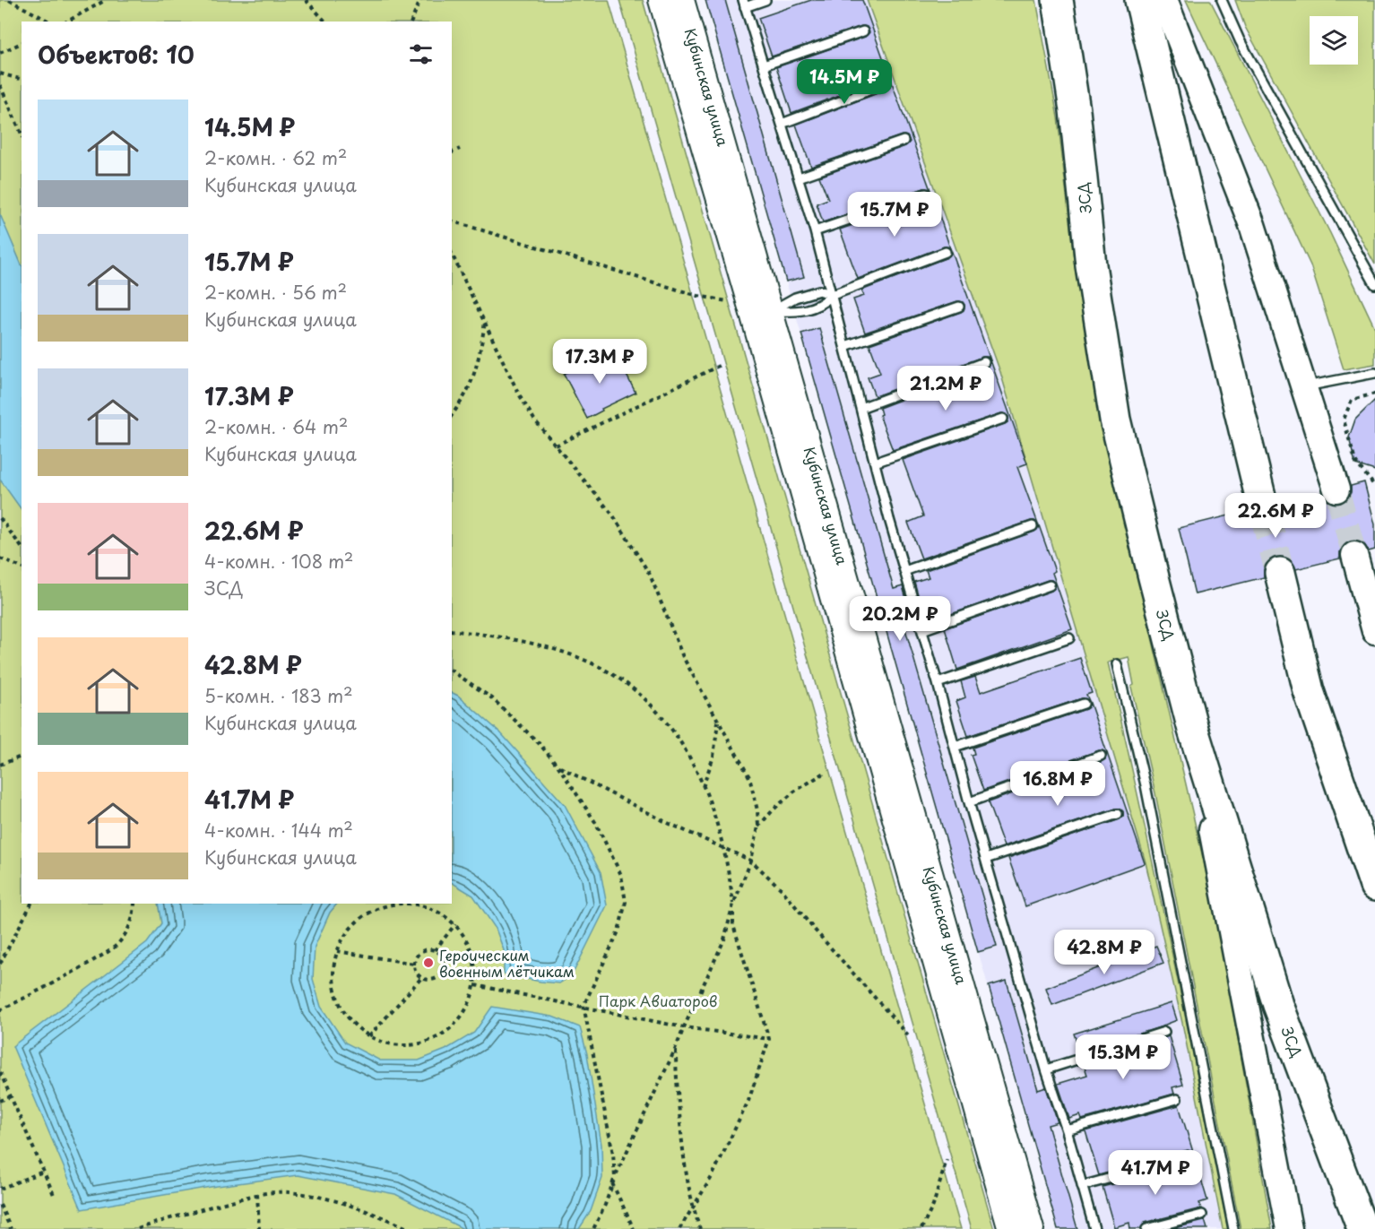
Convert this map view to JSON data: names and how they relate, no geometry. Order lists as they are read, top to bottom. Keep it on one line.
{"streets":{"highway":["ЗСД"],"main road":["Кубинская улица"]},"parks":["Парк Авиаторов"],"places":["Героическим военным лётчикам"],"page":{"heading":"Объектов: 10","price":["14.5M ₽","15.7M ₽","17.3M ₽","21.2M ₽","22.6M ₽","20.2M ₽","16.8M ₽","42.8M ₽","15.3M ₽","41.7M ₽"],"list":[{"name":"14.5M ₽","note":"2-комн. · 62 m² · Кубинская улица"},{"name":"15.7M ₽","note":"2-комн. · 56 m² · Кубинская улица"},{"name":"17.3M ₽","note":"2-комн. · 64 m² · Кубинская улица"},{"name":"22.6M ₽","note":"4-комн. · 108 m² · ЗСД"},{"name":"42.8M ₽","note":"5-комн. · 183 m² · Кубинская улица"},{"name":"41.7M ₽","note":"4-комн. · 144 m² · Кубинская улица"}]}}
